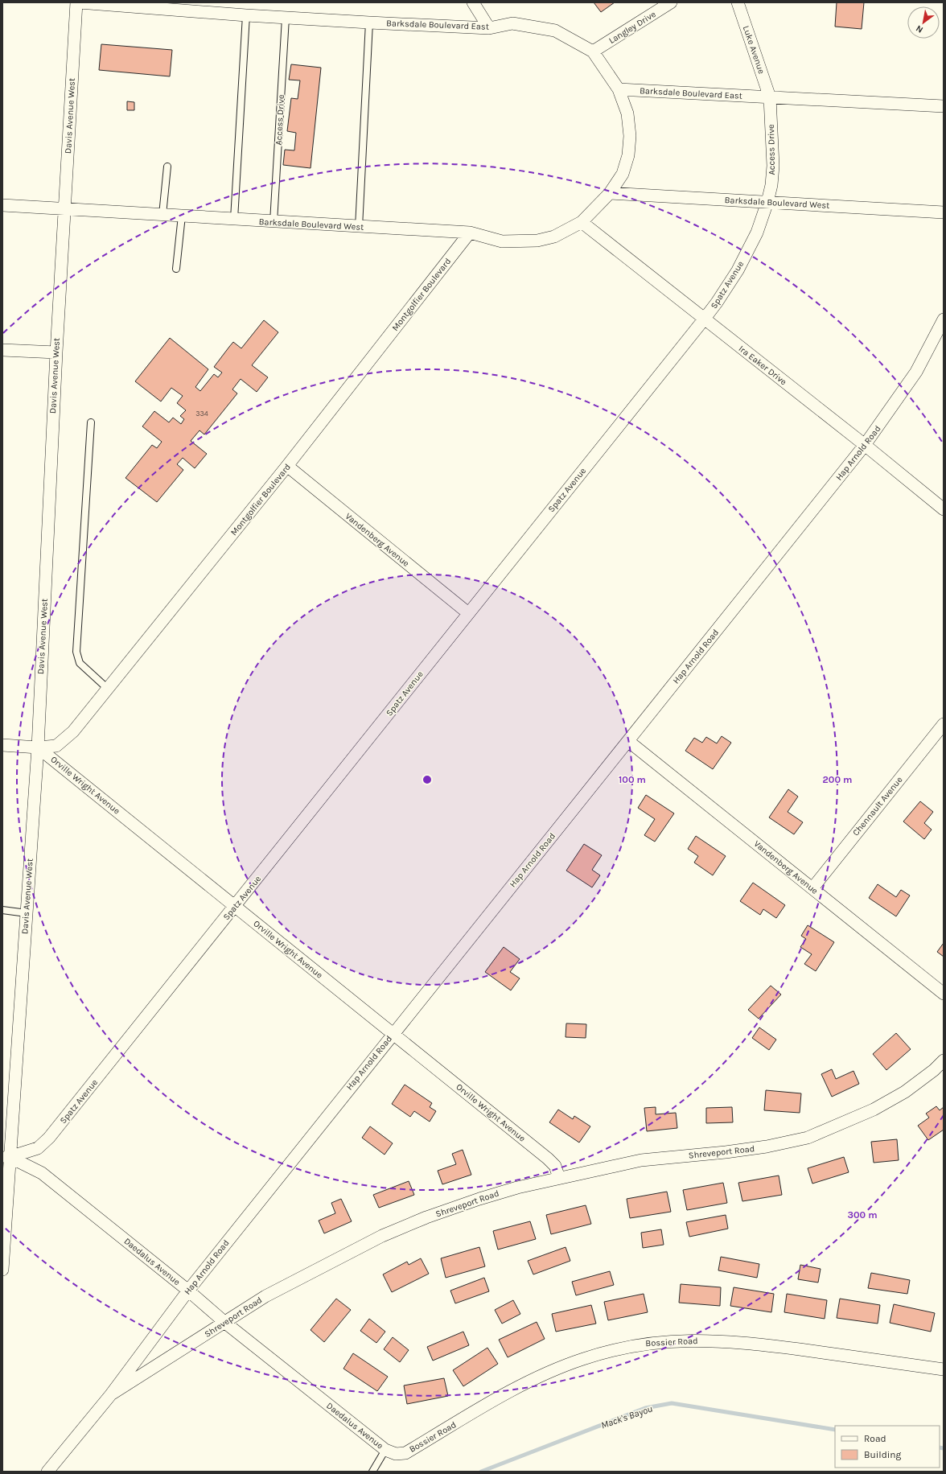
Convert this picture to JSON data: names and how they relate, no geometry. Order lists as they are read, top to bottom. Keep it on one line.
{"streets":{"street":["Barksdale Boulevard East","Langley Drive","Luke Avenue","Davis Avenue West","Access Drive","Barksdale Boulevard West","Spatz Avenue","Montgolfier Boulevard","Ira Eaker Drive","Hap Arnold Road","Vandenberg Avenue","Orville Wright Avenue","Chennault Avenue","Shreveport Road","Daedalus Avenue","Bossier Road"]},"crossings":[["Barksdale Boulevard East","Langley Drive"],["Barksdale Boulevard East","Luke Avenue"],["Barksdale Boulevard East","Access Drive"],["Luke Avenue","Access Drive"],["Davis Avenue West","Barksdale Boulevard West"],["Davis Avenue West","Spatz Avenue"],["Davis Avenue West","Montgolfier Boulevard"],["Davis Avenue West","Orville Wright Avenue"],["Davis Avenue West","Daedalus Avenue"],["Access Drive","Barksdale Boulevard West"],["Access Drive","Spatz Avenue"],["Barksdale Boulevard West","Spatz Avenue"],["Barksdale Boulevard West","Montgolfier Boulevard"],["Barksdale Boulevard West","Ira Eaker Drive"],["Spatz Avenue","Ira Eaker Drive"],["Spatz Avenue","Vandenberg Avenue"],["Spatz Avenue","Orville Wright Avenue"],["Spatz Avenue","Daedalus Avenue"],["Montgolfier Boulevard","Vandenberg Avenue"],["Montgolfier Boulevard","Orville Wright Avenue"],["Ira Eaker Drive","Hap Arnold Road"],["Hap Arnold Road","Vandenberg Avenue"],["Hap Arnold Road","Orville Wright Avenue"],["Hap Arnold Road","Shreveport Road"],["Hap Arnold Road","Daedalus Avenue"],["Vandenberg Avenue","Chennault Avenue"],["Orville Wright Avenue","Shreveport Road"],["Shreveport Road","Daedalus Avenue"],["Daedalus Avenue","Bossier Road"]],"water":["Mack's Bayou"],"house_numbers":["334"],"legend":["Road","Building"],"north":"bottom left","rings":["100 m","200 m","300 m"]}
